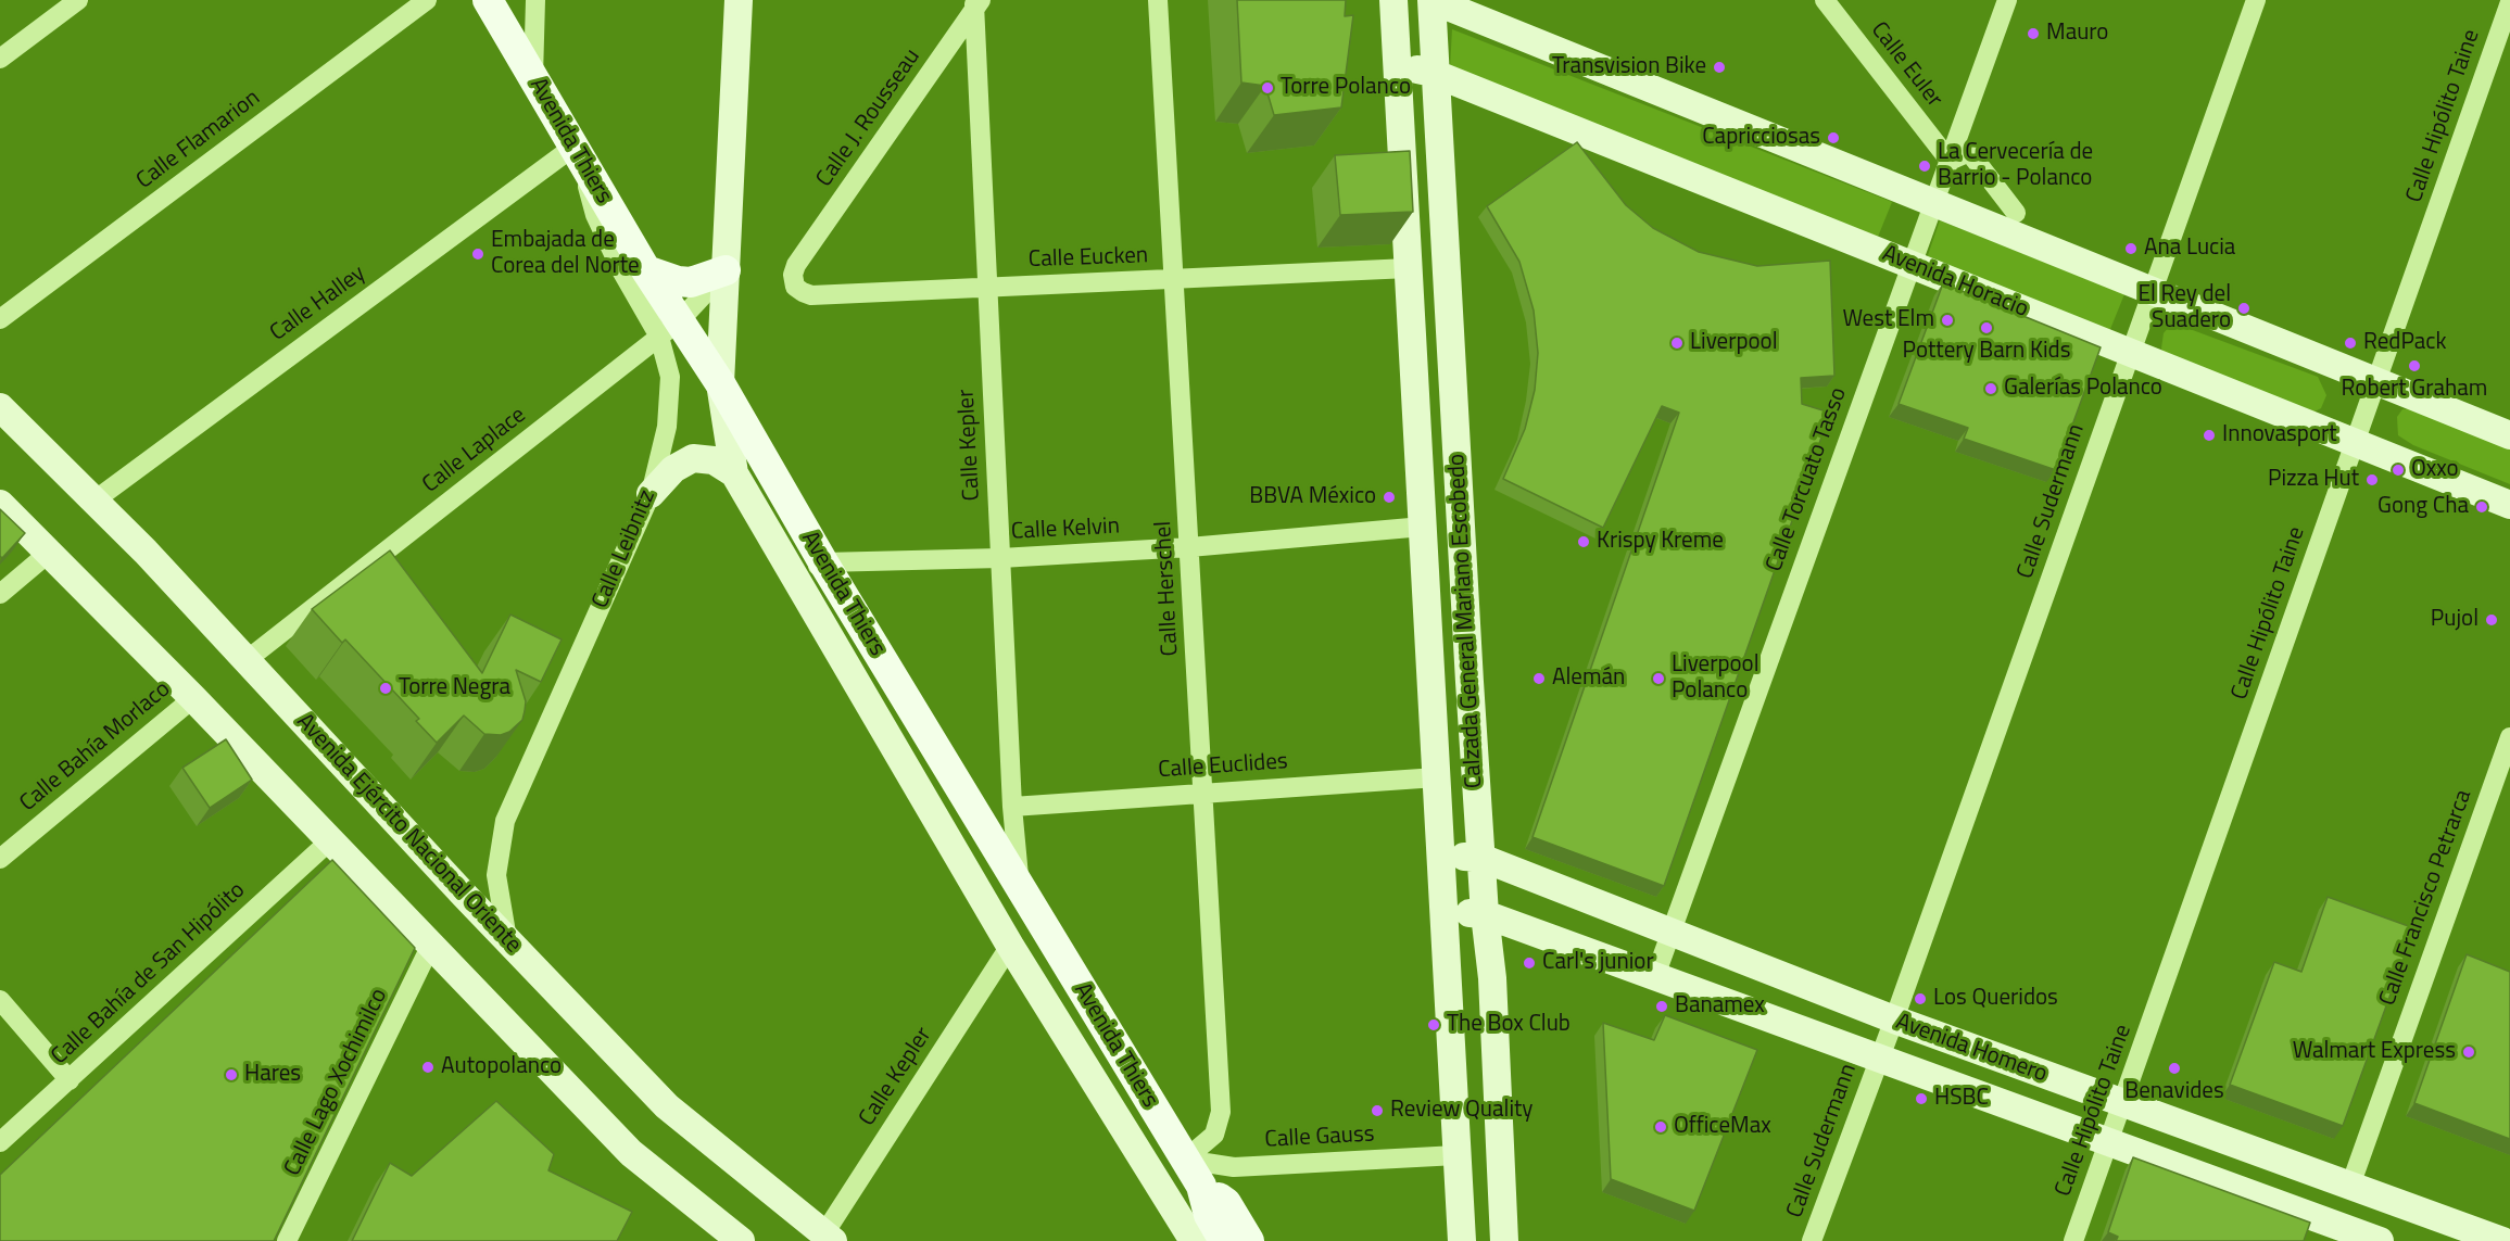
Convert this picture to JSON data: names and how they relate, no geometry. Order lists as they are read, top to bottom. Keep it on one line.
{"streets":{"main road":["Avenida Thiers"],"street":["Calle Euler","Calle Hipólito Taine","Calle J. Rousseau","Calle Flamarion","Calle Eucken","Avenida Horacio","Calle Halley","Calle Kepler","Calle Laplace","Calle Torcuato Tasso","Calle Sudermann","Calle Kelvin","Calle Leibnitz","Calle Herschel","Calzada General Mariano Escobedo","Calle Bahía Morlaco","Calle Euclides","Avenida Ejército Nacional Oriente","Calle Francisco Petrarca","Calle Bahía de San Hipólito","Avenida Homero","Calle Lago Xochimilco","Calle Gauss"]},"crossings":[["Calle Euler","Calle Torcuato Tasso"],["Calle Hipólito Taine","Avenida Horacio"],["Calle Hipólito Taine","Avenida Homero"],["Calle J. Rousseau","Calle Eucken"],["Calle J. Rousseau","Calle Kepler"],["Avenida Thiers","Calle Halley"],["Avenida Thiers","Calle Kepler"],["Avenida Thiers","Calle Laplace"],["Avenida Thiers","Calle Kelvin"],["Avenida Thiers","Calle Leibnitz"],["Avenida Thiers","Calle Herschel"],["Avenida Thiers","Calle Gauss"],["Calle Eucken","Calle Kepler"],["Calle Eucken","Calle Herschel"],["Calle Eucken","Calzada General Mariano Escobedo"],["Avenida Horacio","Calle Torcuato Tasso"],["Avenida Horacio","Calle Sudermann"],["Avenida Horacio","Calzada General Mariano Escobedo"],["Calle Halley","Calle Leibnitz"],["Calle Halley","Avenida Ejército Nacional Oriente"],["Calle Kepler","Calle Kelvin"],["Calle Kepler","Calle Euclides"],["Calle Kepler","Avenida Ejército Nacional Oriente"],["Calle Laplace","Calle Leibnitz"],["Calle Laplace","Avenida Ejército Nacional Oriente"],["Calle Torcuato Tasso","Avenida Homero"],["Calle Sudermann","Avenida Homero"],["Calle Kelvin","Calle Herschel"],["Calle Kelvin","Calzada General Mariano Escobedo"],["Calle Leibnitz","Avenida Ejército Nacional Oriente"],["Calle Herschel","Calle Euclides"],["Calle Herschel","Calle Gauss"],["Calzada General Mariano Escobedo","Calle Euclides"],["Calzada General Mariano Escobedo","Avenida Homero"],["Calzada General Mariano Escobedo","Calle Gauss"],["Calle Francisco Petrarca","Avenida Homero"]],"places":["Mauro","Transvision Bike","Torre Polanco","Capricciosas","La Cervecería de Barrio - Polanco","Ana Lucia","Embajada de Corea del Norte","El Rey del Suadero","West Elm","Pottery Barn Kids","Liverpool","RedPack","Robert Graham","Galerías Polanco","Innovasport","Oxxo","Pizza Hut","BBVA México","Gong Cha","Krispy Kreme","Pujol","Alemán","Liverpool Polanco","Torre Negra","Carl's junior","Los Queridos","Banamex","The Box Club","Walmart Express","Autopolanco","Benavides","Hares","HSBC","Review Quality","OfficeMax"]}
